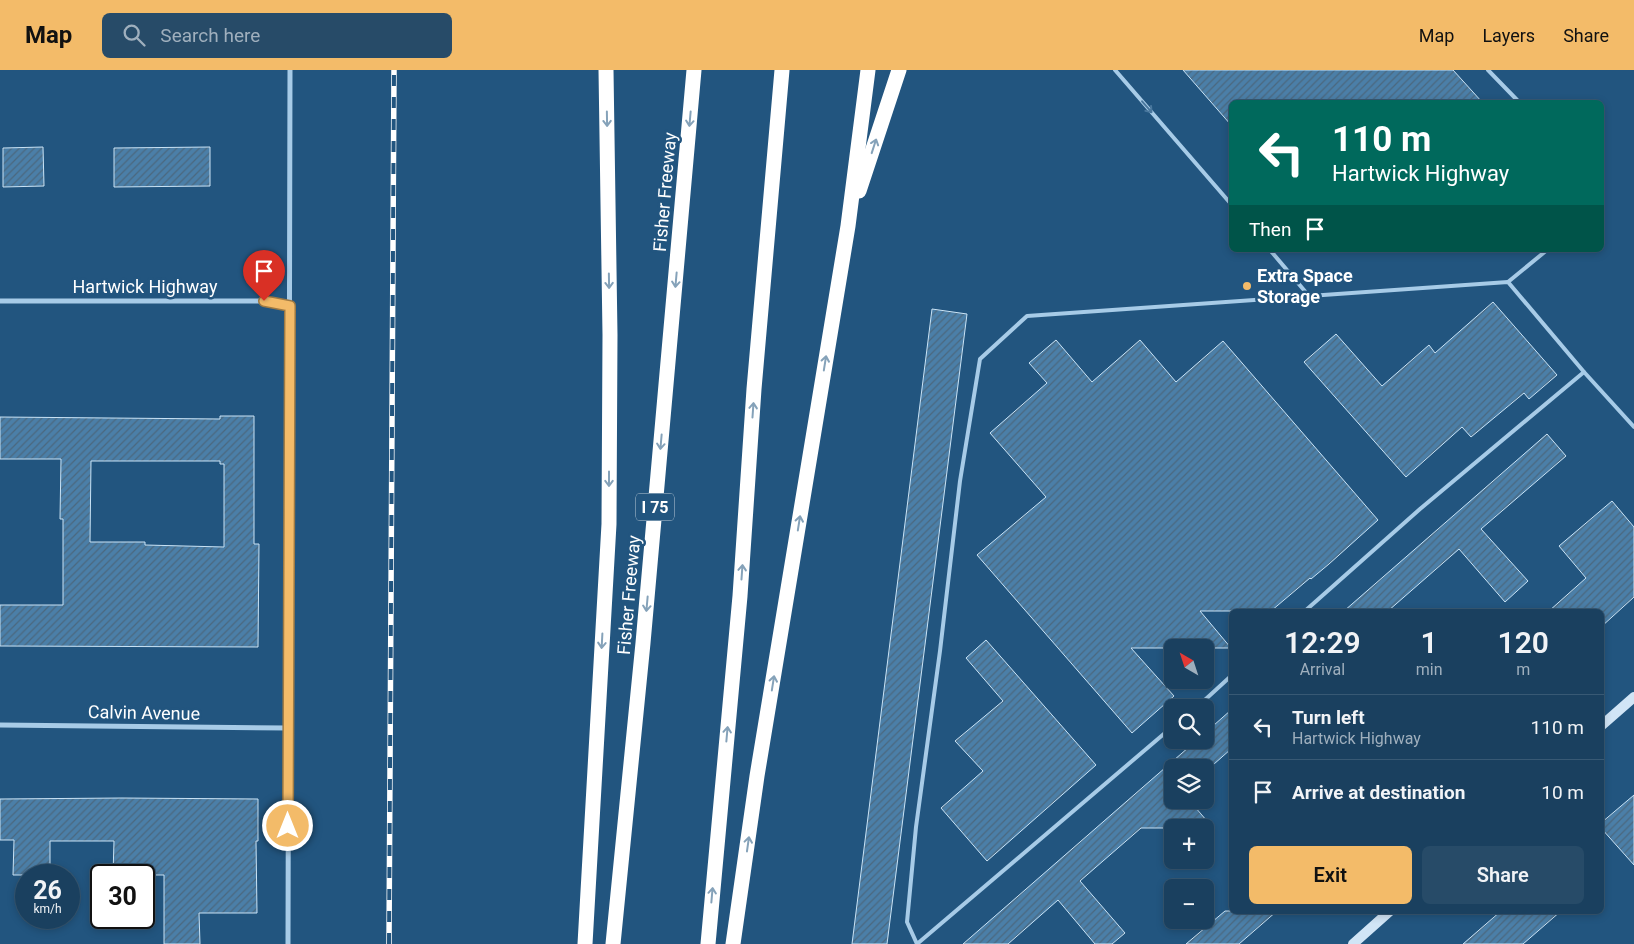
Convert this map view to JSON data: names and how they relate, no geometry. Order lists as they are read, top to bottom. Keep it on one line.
{"streets":{"highway":["Fisher Freeway","I 75"],"street":["Hartwick Highway","Calvin Avenue"]},"places":["Extra Space Storage"],"north":"top left","page":{"header":"Map","search":"Search here","nav":["Map","Layers","Share"],"turn":["110 m","Hartwick Highway"],"then":"Then","eta":["12:29","Arrival","1","min","120","m"],"map_buttons":["+","−"],"list":[{"name":"Turn left","note":"Hartwick Highway","value":"110 m"},{"name":"Arrive at destination","value":"10 m"}],"buttons":["Exit","Share"],"speed":"26 km/h","limit":"30"}}
